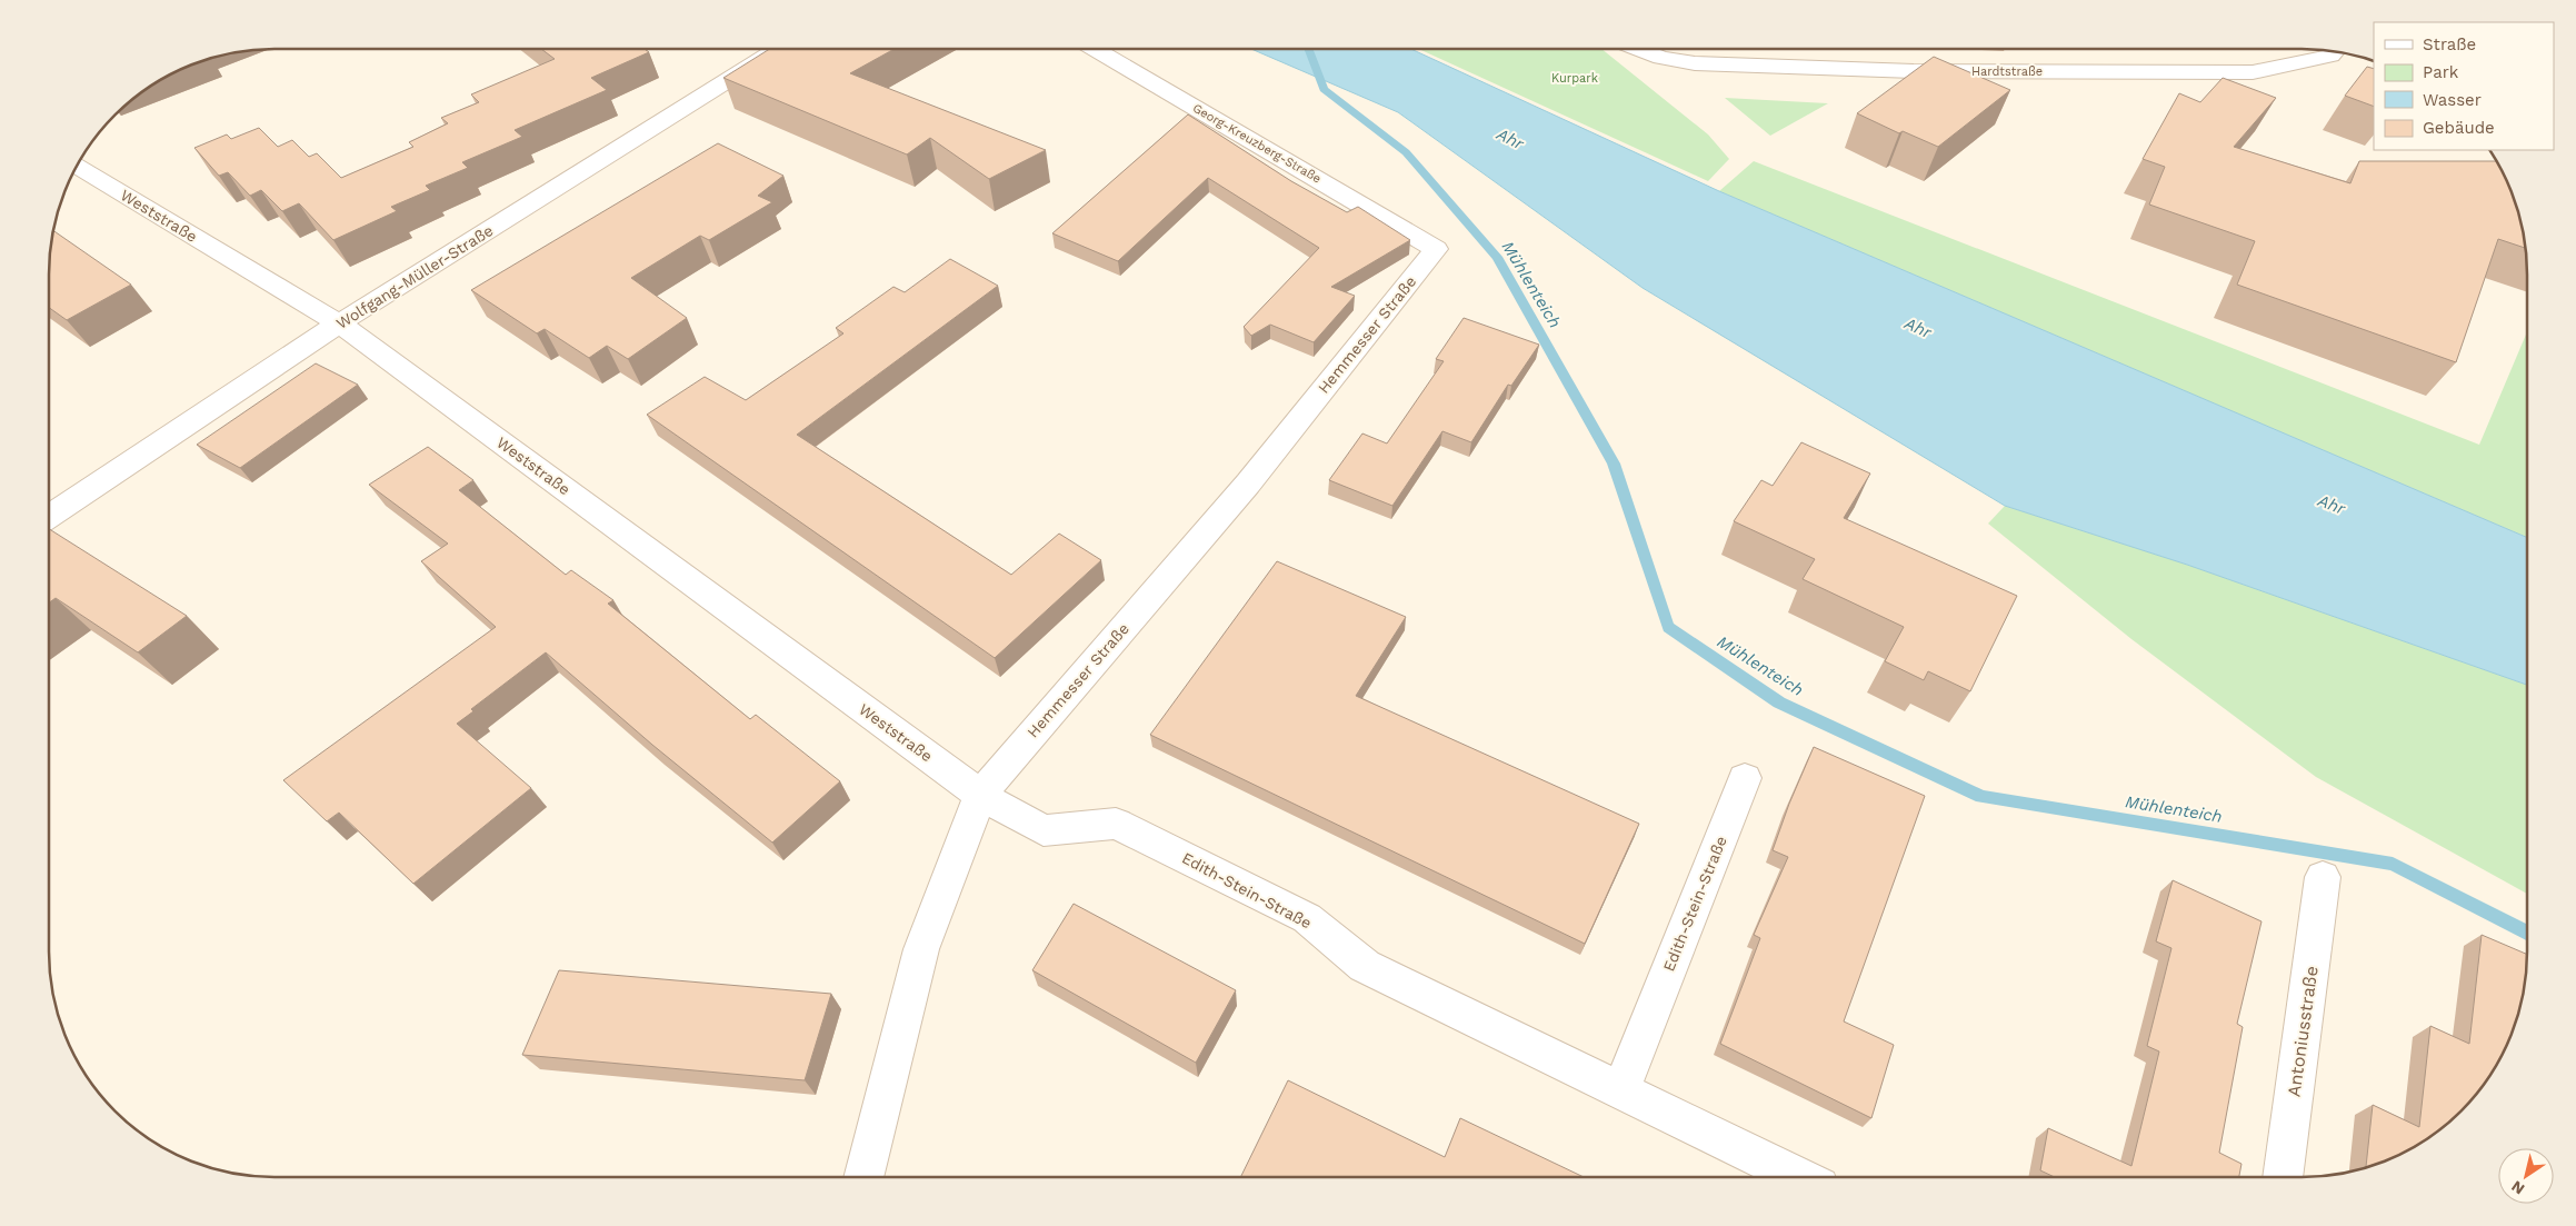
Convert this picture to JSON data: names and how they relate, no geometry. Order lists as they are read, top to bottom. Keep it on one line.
{"streets":{"street":["Hardtstraße","Georg-Kreuzberg-Straße","Weststraße","Wolfgang-Müller-Straße","Hemmesser Straße","Edith-Stein-Straße","Antoniusstraße"]},"crossings":[["Georg-Kreuzberg-Straße","Hemmesser Straße"],["Weststraße","Wolfgang-Müller-Straße"],["Weststraße","Hemmesser Straße"],["Weststraße","Edith-Stein-Straße"],["Hemmesser Straße","Edith-Stein-Straße"]],"water":["Ahr","Mühlenteich"],"parks":["Kurpark"],"legend":["Straße","Park","Wasser","Gebäude"],"north":"bottom left"}
